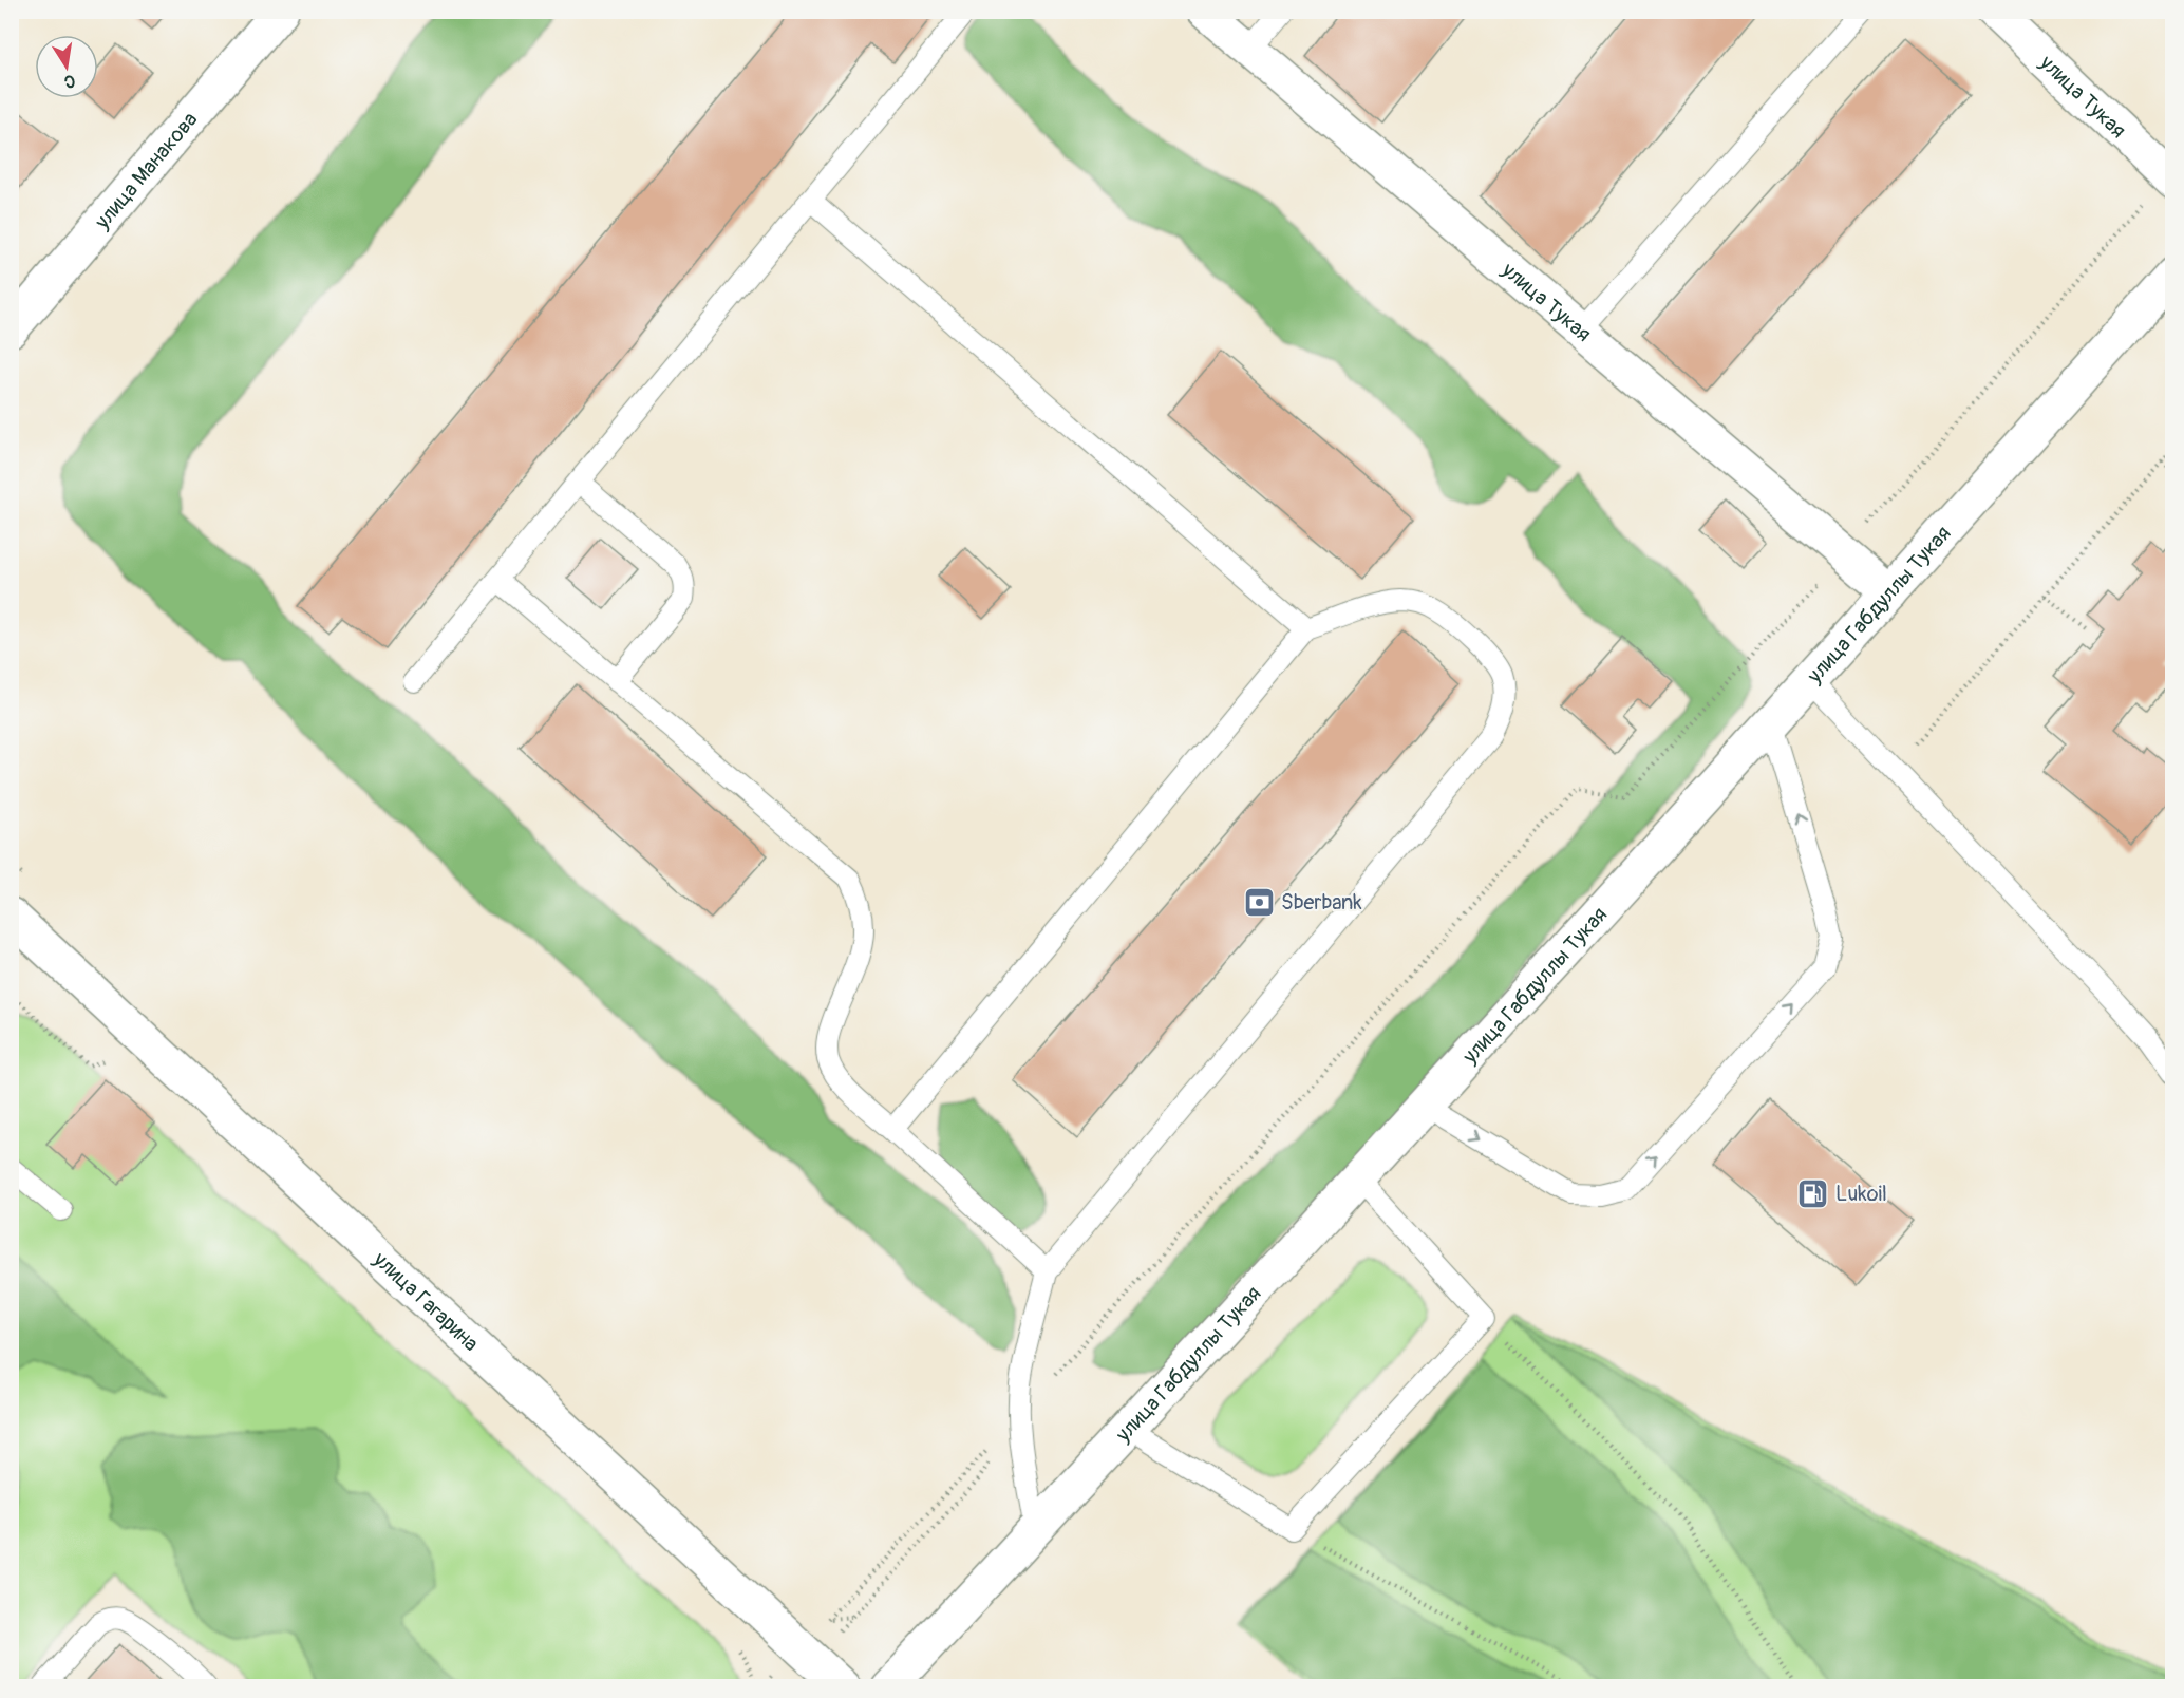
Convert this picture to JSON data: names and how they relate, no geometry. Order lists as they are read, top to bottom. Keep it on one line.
{"streets":{"street":["улица Тукая","улица Манакова","улица Габдуллы Тукая","улица Гагарина"]},"crossings":[["улица Тукая","улица Габдуллы Тукая"]],"places":{"bank":["Sberbank"],"fuel station":["Lukoil"]},"north":"bottom"}
